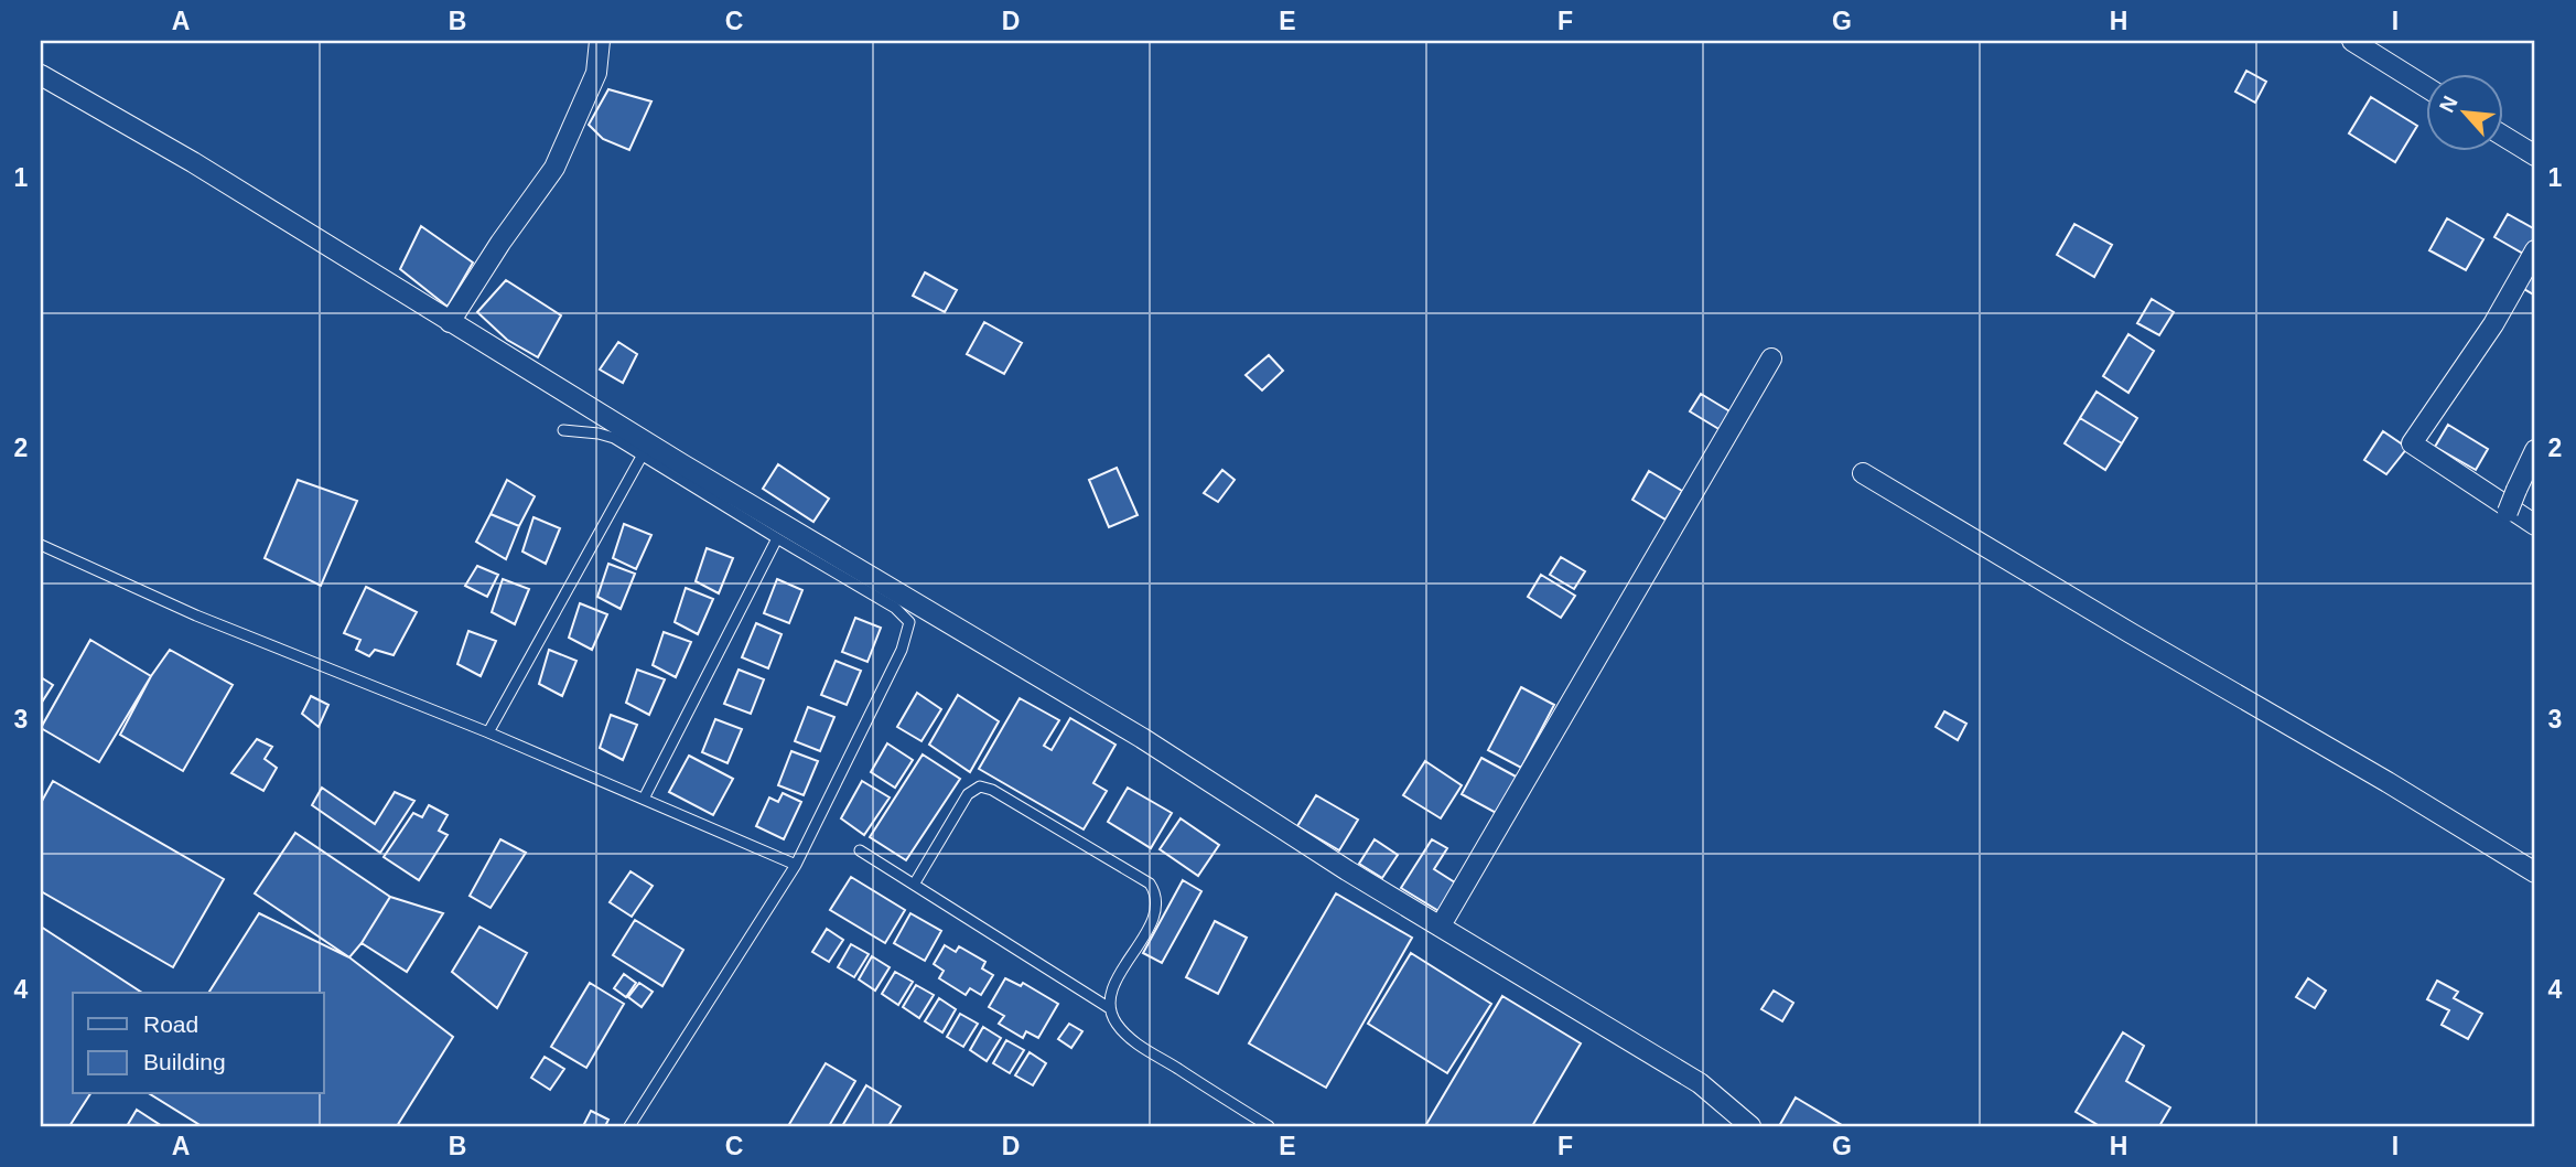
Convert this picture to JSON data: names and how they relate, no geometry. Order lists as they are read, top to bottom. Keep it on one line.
{"legend":["Road","Building"],"north":"top left","grid":{"columns":["A","B","C","D","E","F","G","H","I"],"rows":["1","2","3","4"]}}
